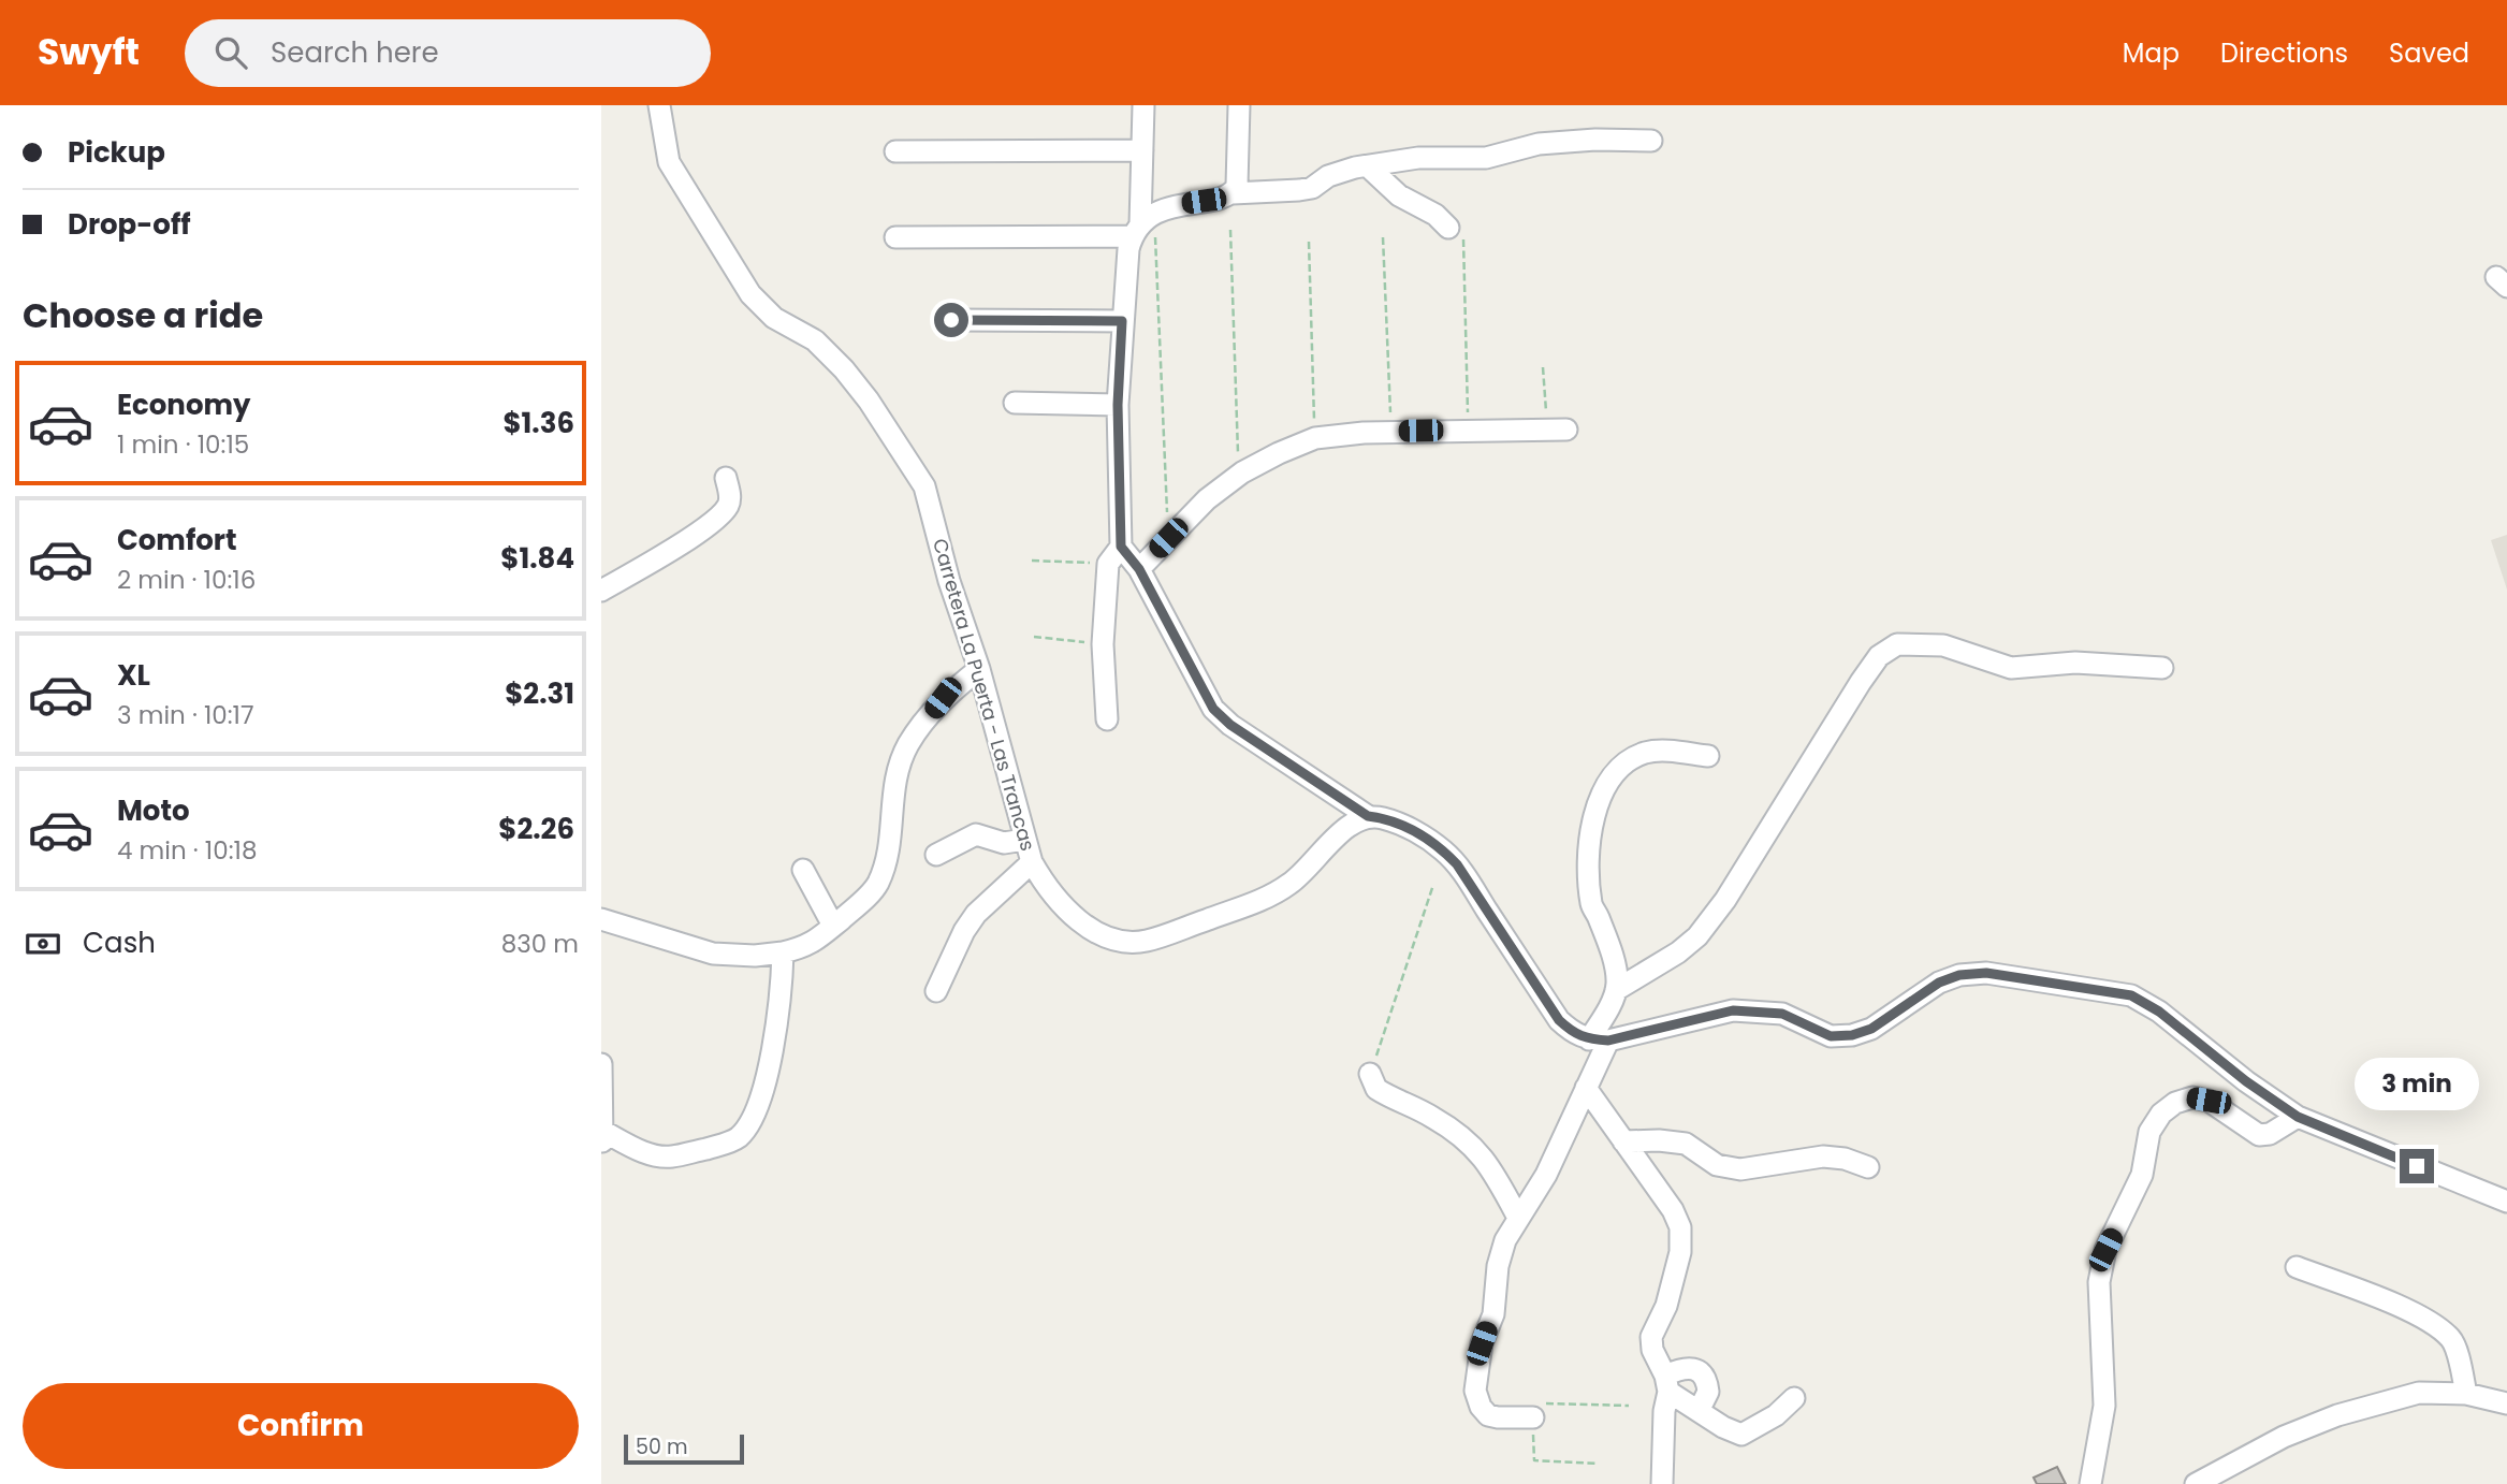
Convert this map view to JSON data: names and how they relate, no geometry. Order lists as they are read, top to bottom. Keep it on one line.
{"streets":{"street":["Carretera La Puerta - Las Trancas"]},"scale_bar":"50 m","page":{"header":"Swyft","search":"Search here","nav":["Map","Directions","Saved"],"banner":["Pickup","Drop-off"],"heading":"Choose a ride","list":[{"name":"Economy","note":"1 min · 10:15","value":"$1.36"},{"name":"Comfort","note":"2 min · 10:16","value":"$1.84"},{"name":"XL","note":"3 min · 10:17","value":"$2.31"},{"name":"Moto","note":"4 min · 10:18","value":"$2.26"}],"pay":["Cash","830 m"],"bubble":"3 min","buttons":"Confirm","scale":"50 m"}}
